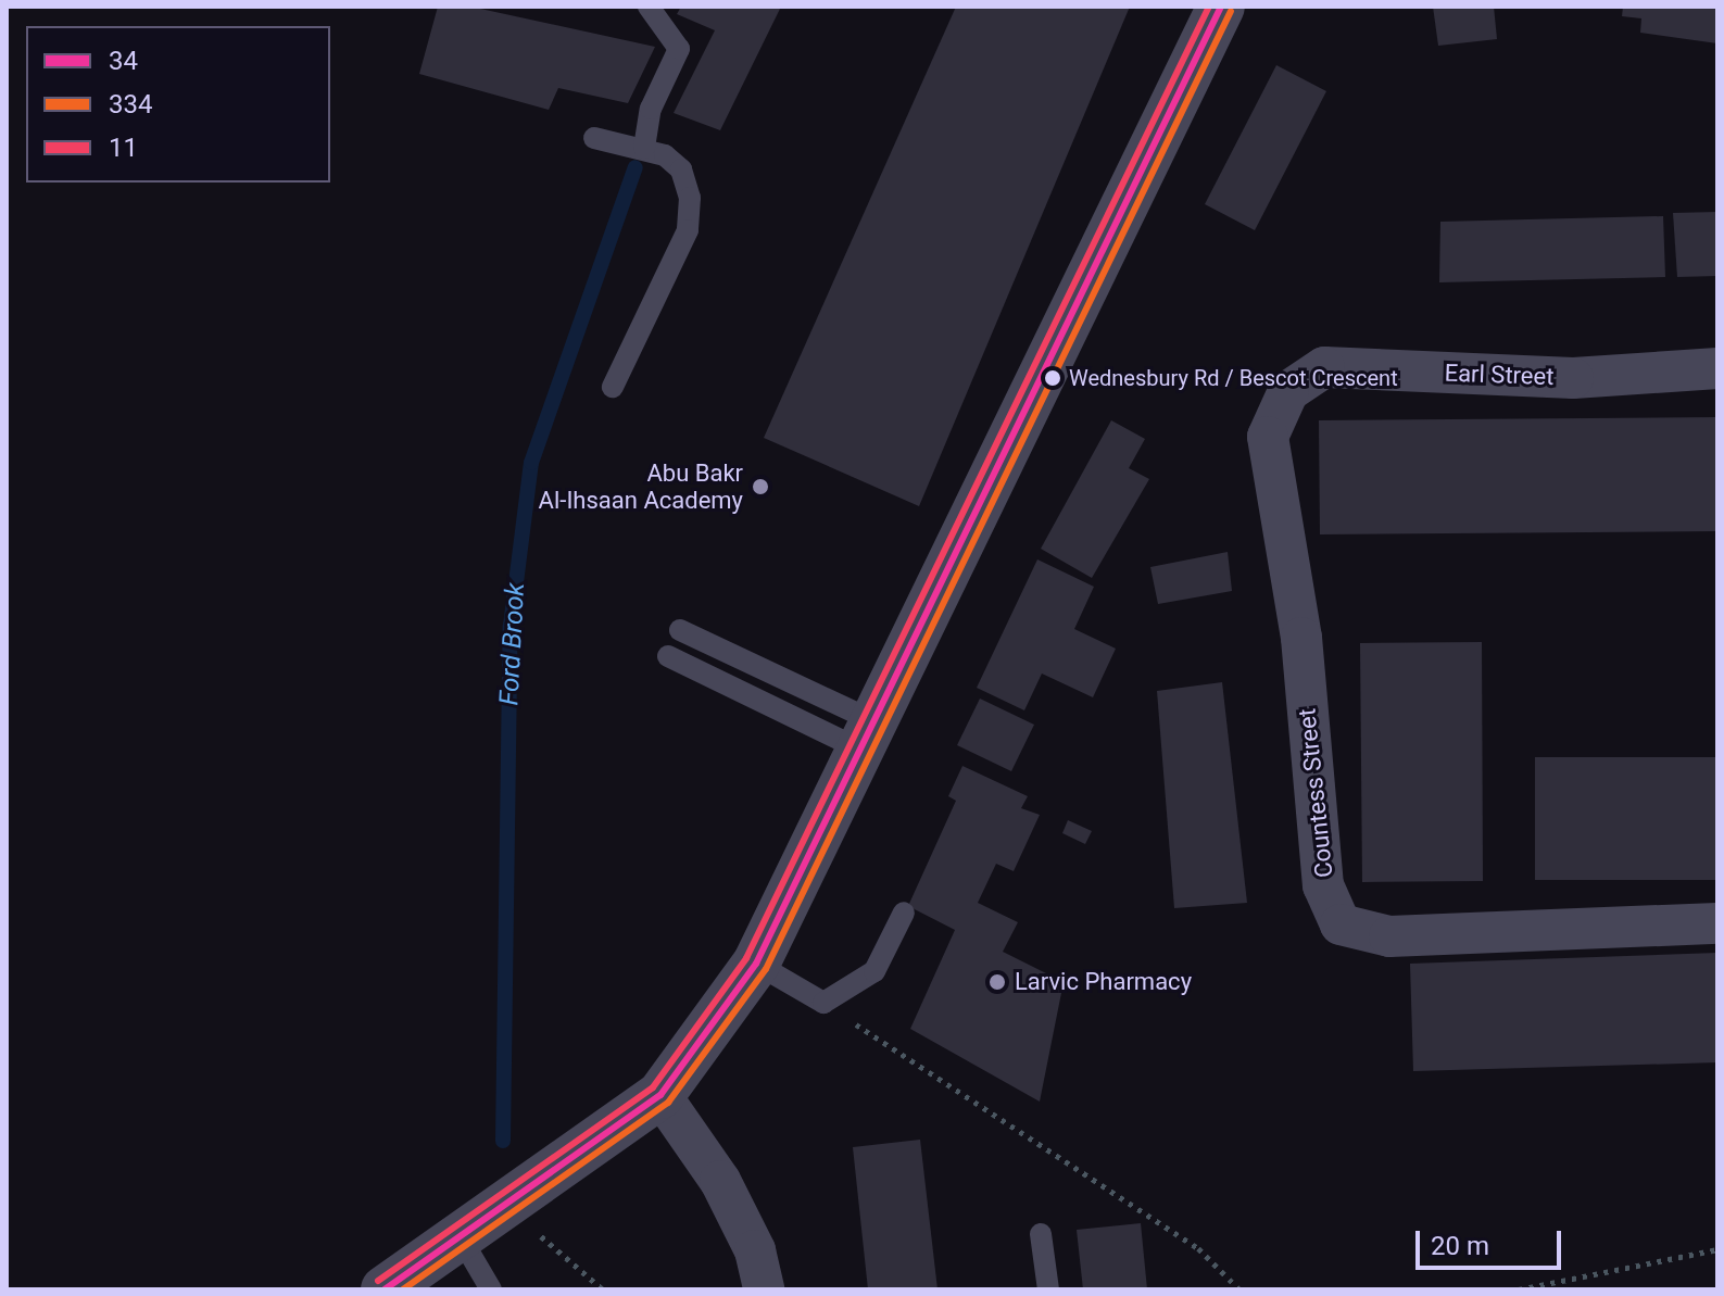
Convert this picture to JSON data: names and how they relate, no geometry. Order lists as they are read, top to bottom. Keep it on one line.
{"streets":{"street":["Earl Street","Countess Street"]},"crossings":[["Earl Street","Countess Street"]],"water":["Ford Brook"],"places":["Wednesbury Rd / Bescot Crescent","Abu Bakr Al-Ihsaan Academy","Larvic Pharmacy"],"lines":["transit line 34","transit line 11","transit line 334"],"legend":["34","334","11"],"scale_bar":"20 m"}
